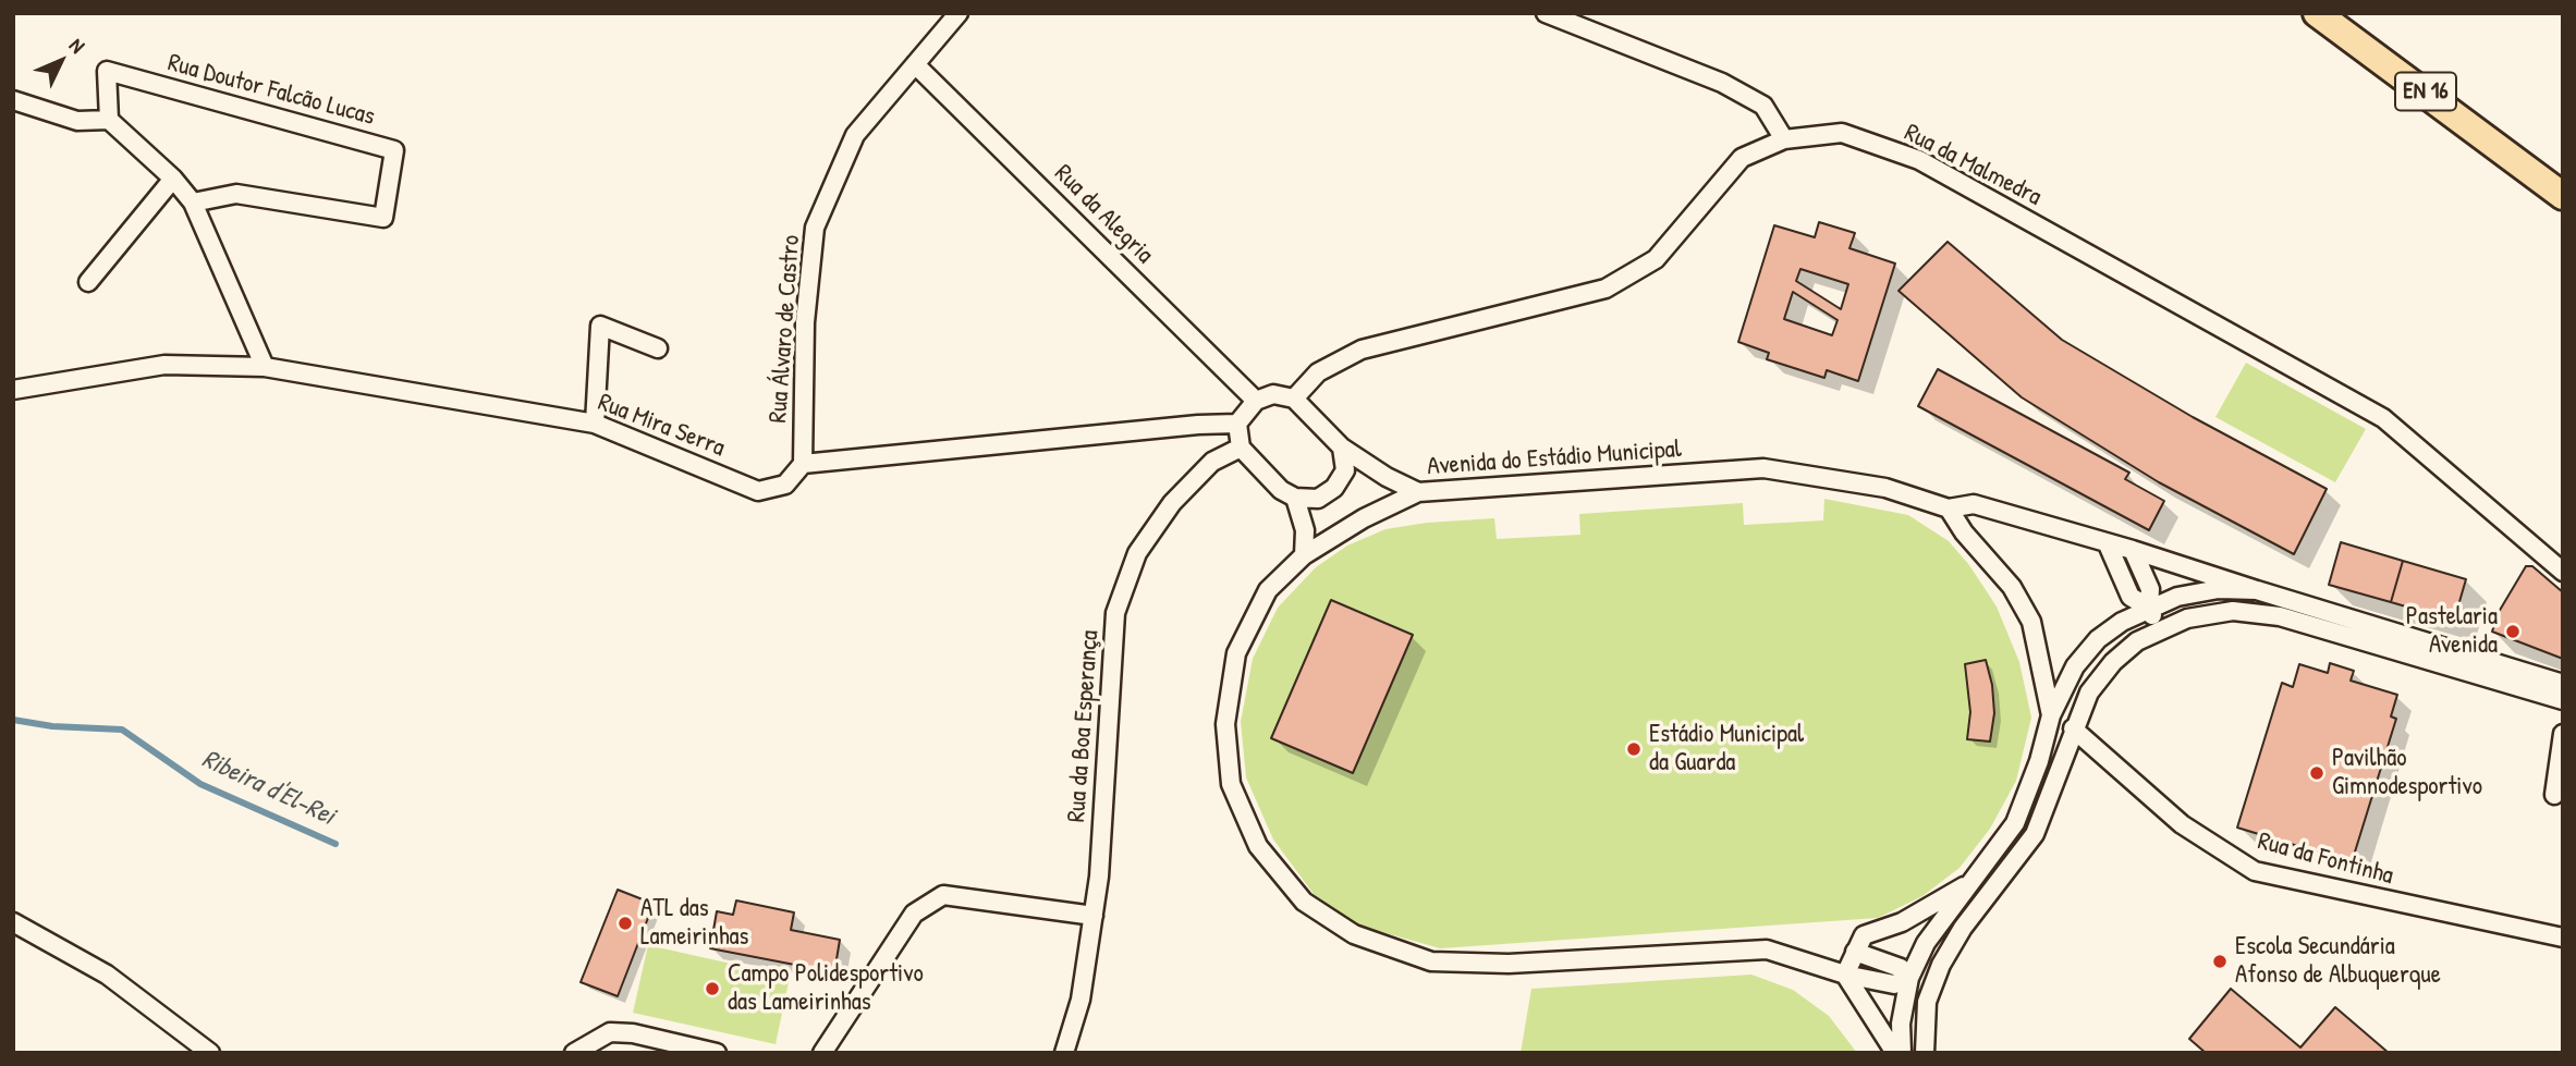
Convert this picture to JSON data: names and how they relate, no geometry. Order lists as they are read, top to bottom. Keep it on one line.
{"streets":{"main road":["EN 16"],"street":["Rua Doutor Falcão Lucas","Rua da Malmedra","Rua da Alegria","Rua Álvaro de Castro","Rua Mira Serra","Avenida do Estádio Municipal","Rua da Boa Esperança","Rua da Fontinha"]},"crossings":[["Rua da Malmedra","Rua da Alegria"],["Rua da Malmedra","Rua da Boa Esperança"],["Rua da Alegria","Rua Álvaro de Castro"],["Rua da Alegria","Rua da Boa Esperança"],["Rua Álvaro de Castro","Rua Mira Serra"]],"water":["Ribeira d'El-Rei"],"places":["Pastelaria Avenida","Estádio Municipal da Guarda","Pavilhão Gimnodesportivo","ATL das Lameirinhas","Escola Secundária Afonso de Albuquerque","Campo Polidesportivo das Lameirinhas"],"north":"top right"}
